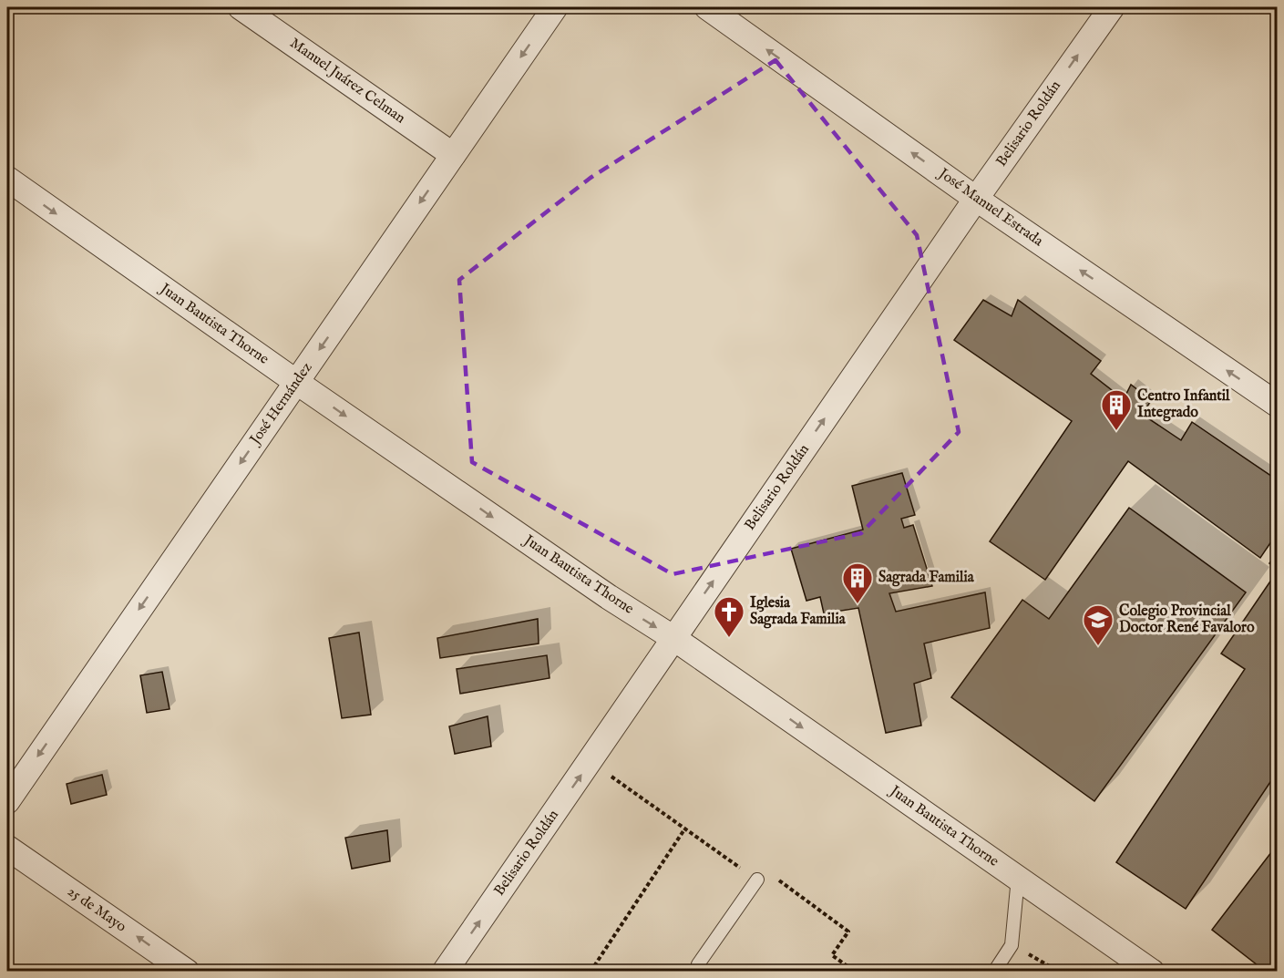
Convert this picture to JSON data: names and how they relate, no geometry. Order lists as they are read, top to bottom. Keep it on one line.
{"streets":{"street":["Manuel Juárez Celman","Belisario Roldán","José Manuel Estrada","Juan Bautista Thorne","José Hernández","25 de Mayo"]},"crossings":[["Manuel Juárez Celman","José Hernández"],["Belisario Roldán","José Manuel Estrada"],["Belisario Roldán","Juan Bautista Thorne"],["Juan Bautista Thorne","José Hernández"]],"one_way":["Belisario Roldán","José Manuel Estrada","Juan Bautista Thorne","José Hernández","25 de Mayo"],"places":{"building":["Centro Infantil Integrado","Sagrada Familia"],"church":["Iglesia Sagrada Familia"],"school or university":["Colegio Provincial Doctor René Favaloro"]}}
